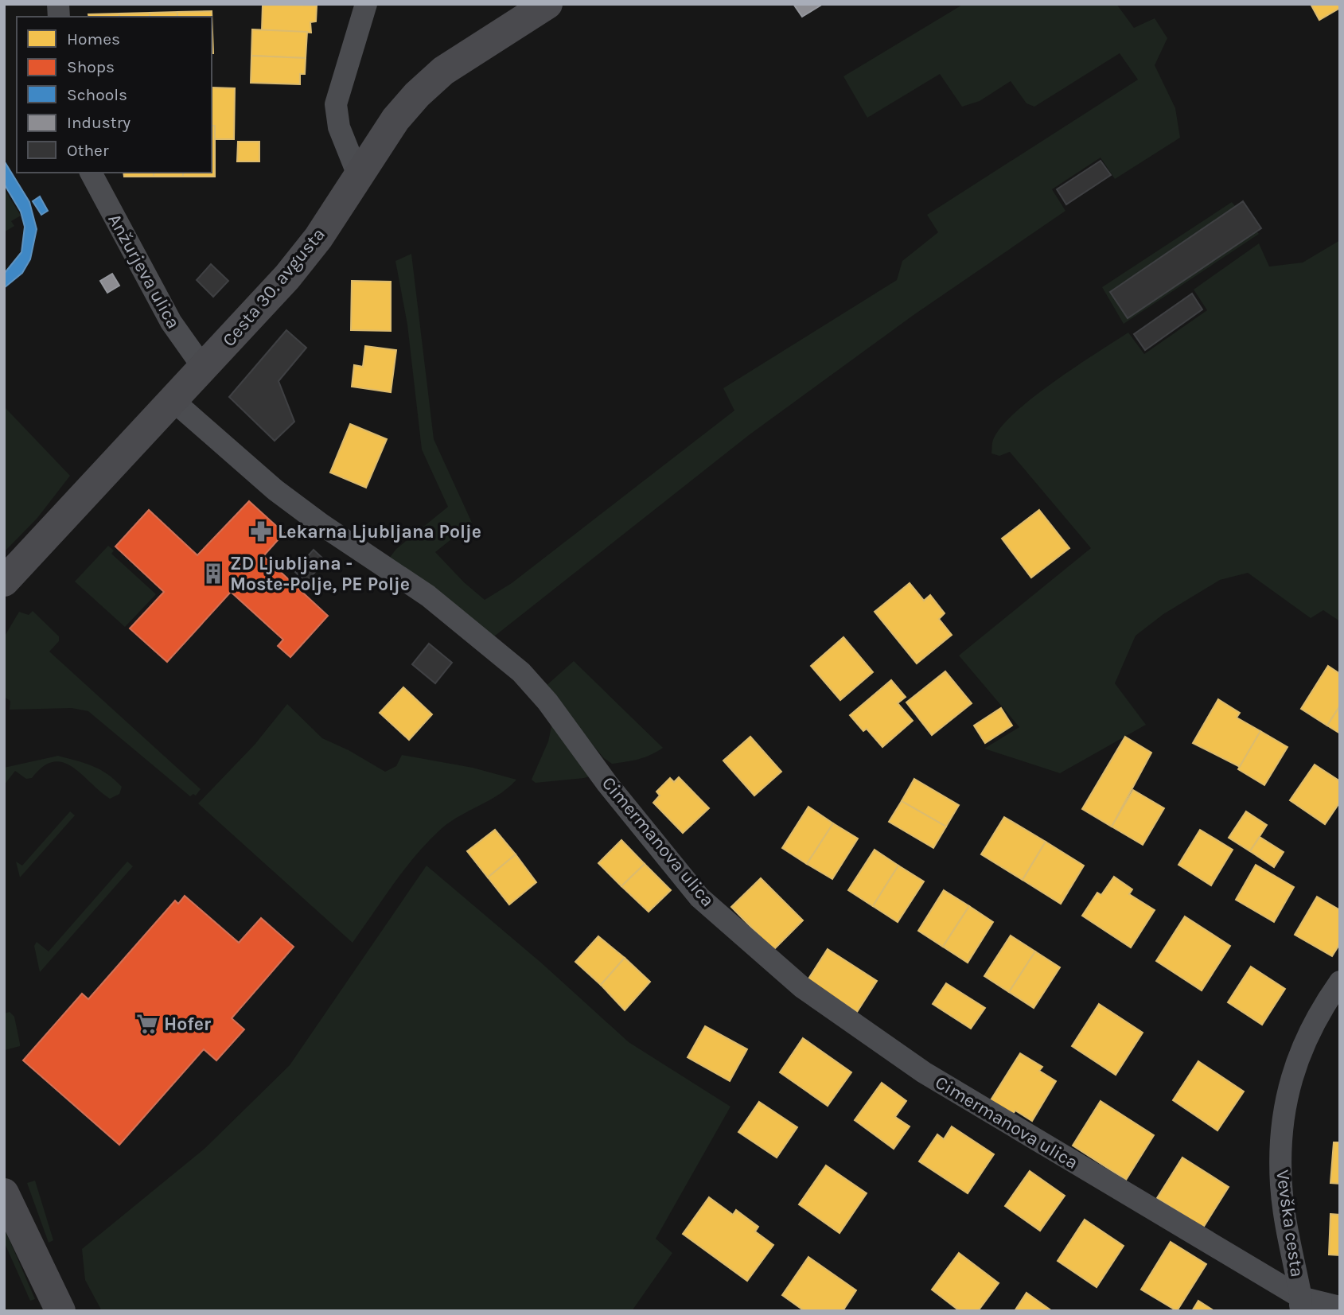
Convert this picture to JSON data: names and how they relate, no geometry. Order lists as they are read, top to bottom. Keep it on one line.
{"streets":{"street":["Anžurjeva ulica","Cesta 30. avgusta","Cimermanova ulica","Vevška cesta"]},"crossings":[["Anžurjeva ulica","Cesta 30. avgusta"],["Cesta 30. avgusta","Cimermanova ulica"],["Cimermanova ulica","Vevška cesta"]],"places":{"pharmacy":["Lekarna Ljubljana Polje"],"building":["ZD Ljubljana - Moste-Polje, PE Polje"],"supermarket":["Hofer"]},"legend":["Homes","Shops","Schools","Industry","Other"]}
